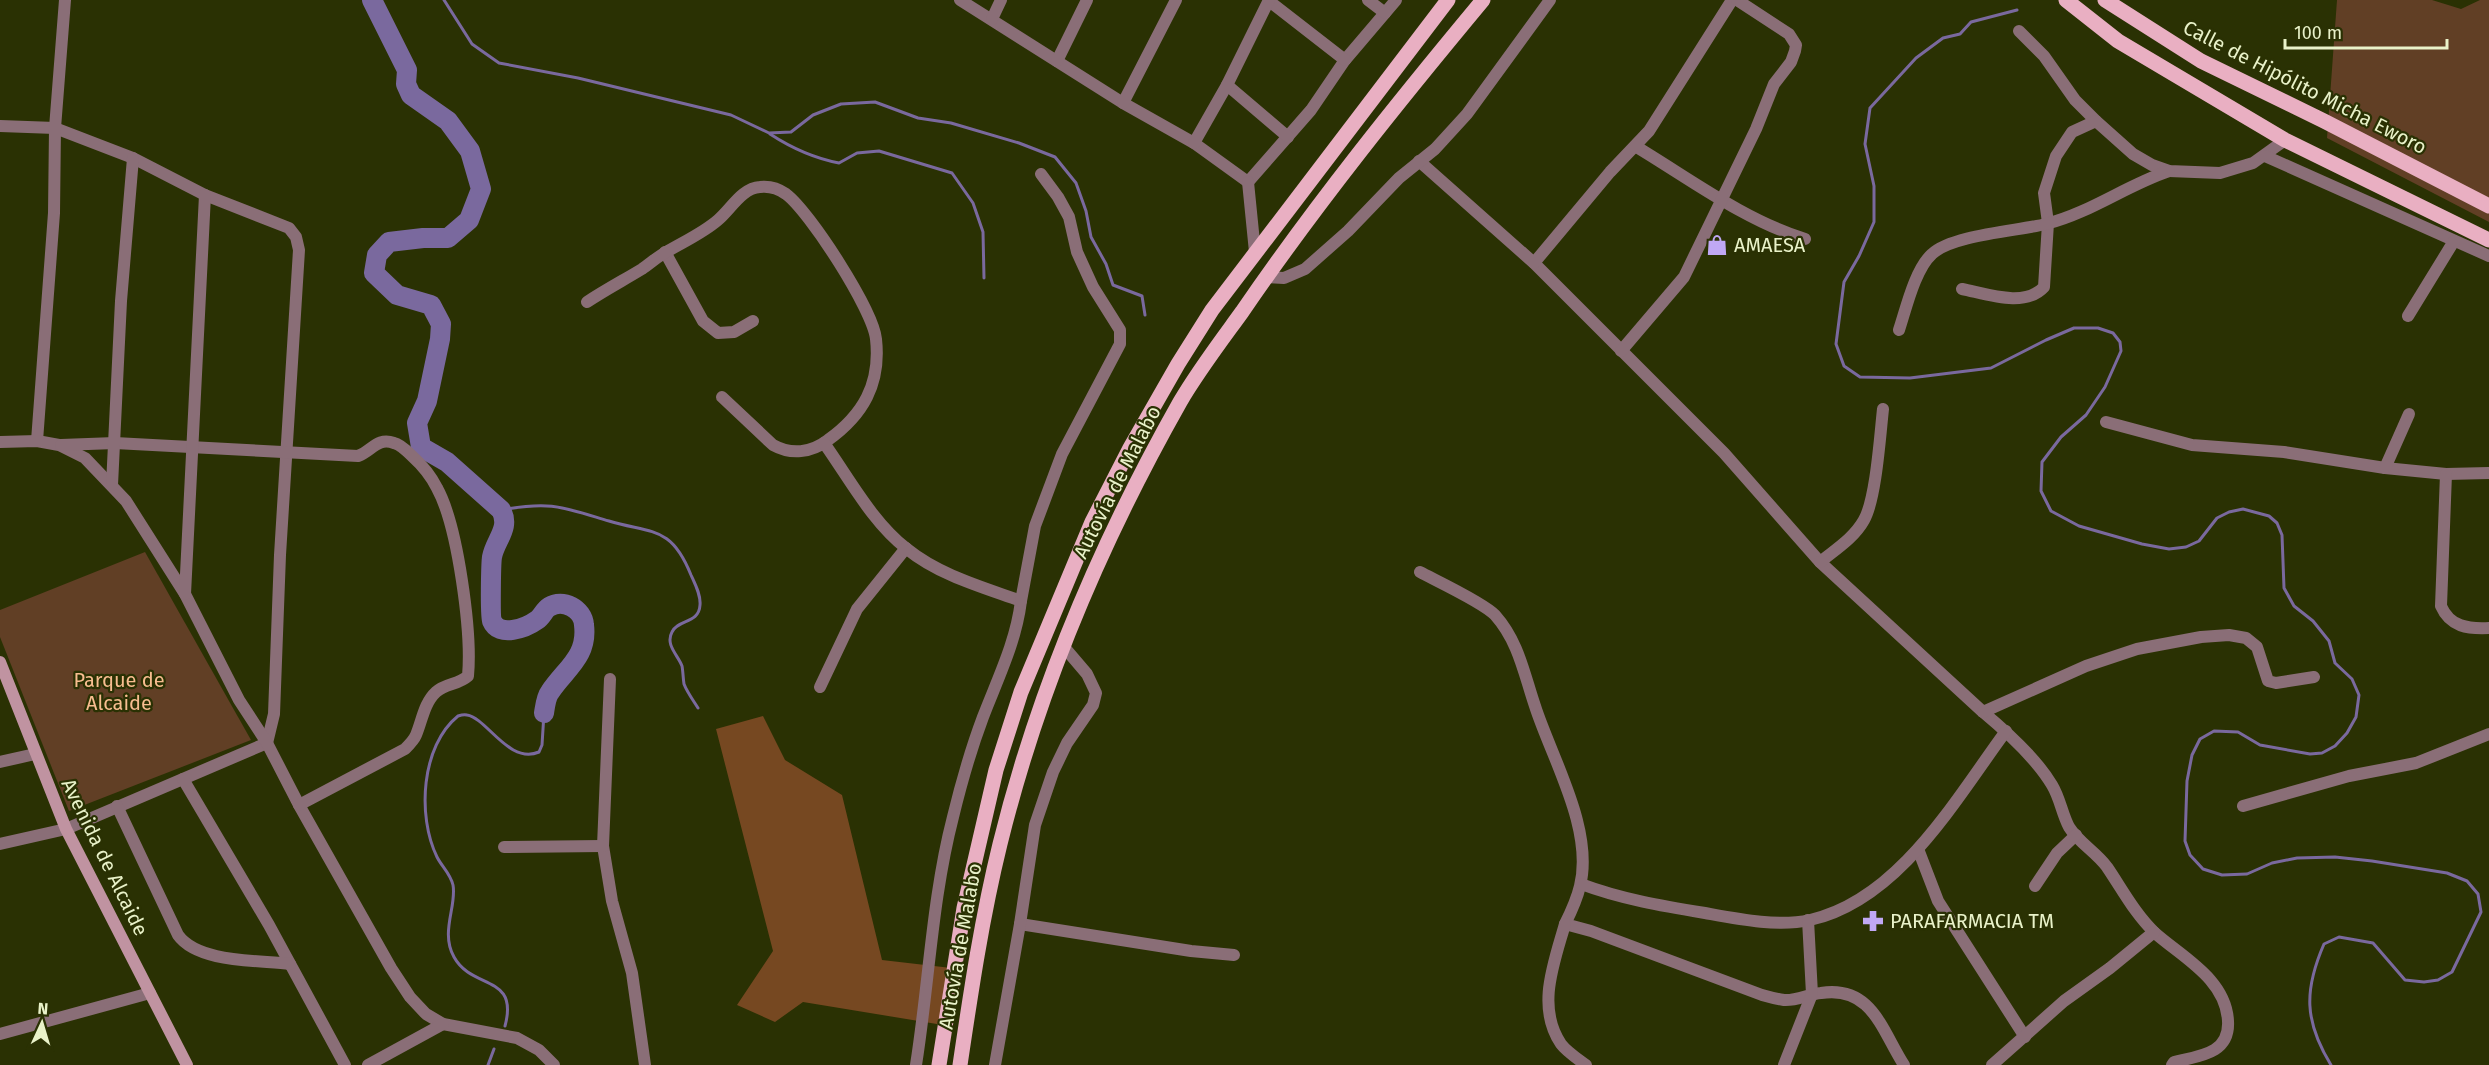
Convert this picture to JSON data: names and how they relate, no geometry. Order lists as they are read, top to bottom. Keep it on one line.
{"streets":{"main road":["Calle de Hipólito Micha Eworo","Autovía de Malabo","Avenida de Alcaide"]},"parks":["Parque de Alcaide"],"places":{"shop":["AMAESA"],"pharmacy":["PARAFARMACIA TM"]},"scale_bar":"100 m","north":"top"}
